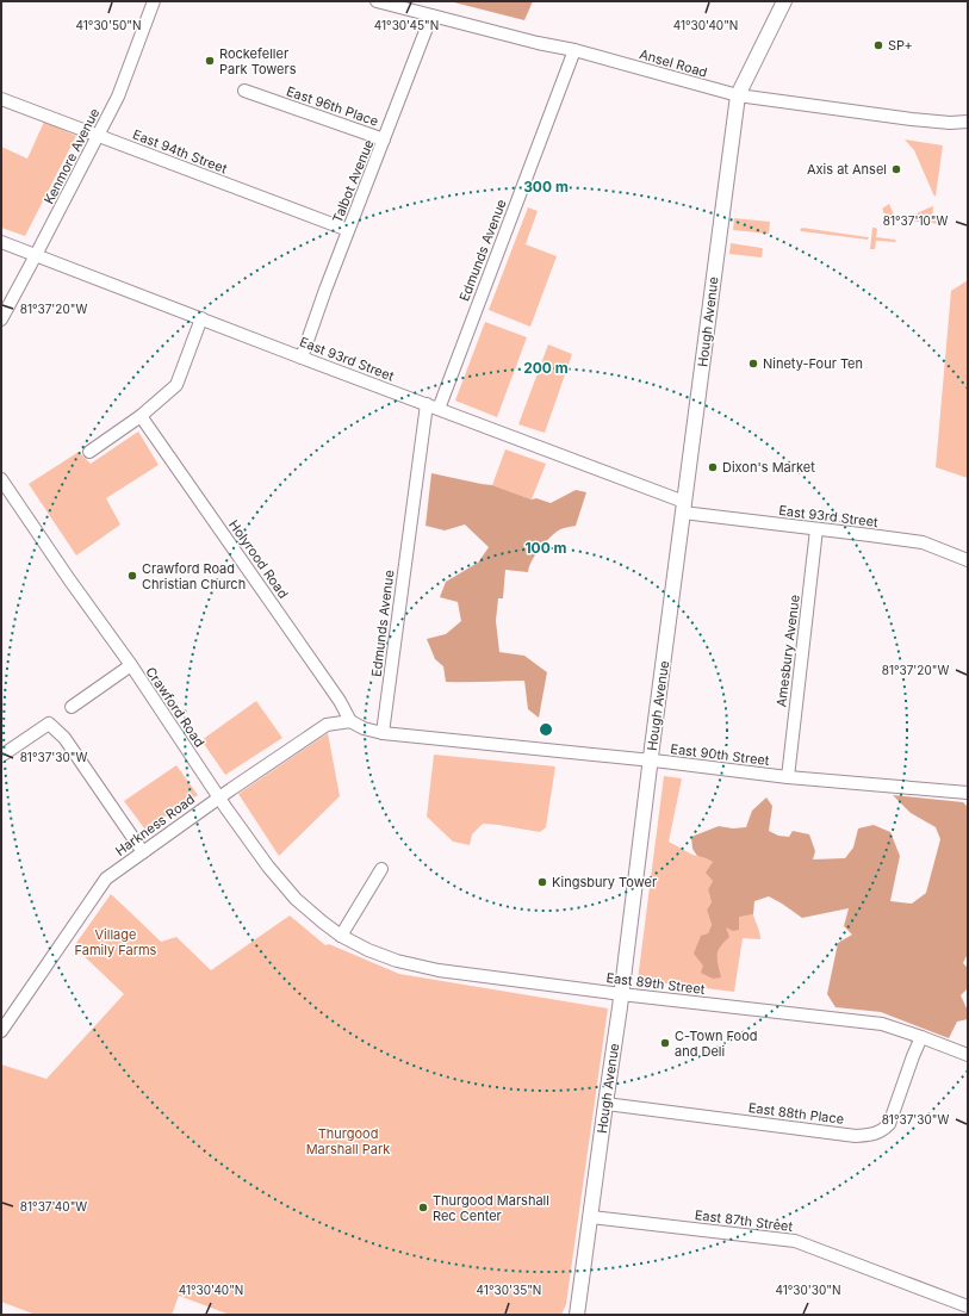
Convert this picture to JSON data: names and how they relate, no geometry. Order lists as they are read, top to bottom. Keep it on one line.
{"streets":{"street":["Ansel Road","East 96th Place","East 94th Street","Kenmore Avenue","Talbot Avenue","Edmunds Avenue","Hough Avenue","East 93rd Street","Holyrood Road","Amesbury Avenue","Crawford Road","East 90th Street","Harkness Road","East 89th Street","East 88th Place","East 87th Street"]},"crossings":[["Ansel Road","Talbot Avenue"],["Ansel Road","Edmunds Avenue"],["Ansel Road","Hough Avenue"],["East 96th Place","Talbot Avenue"],["East 94th Street","Kenmore Avenue"],["East 94th Street","Talbot Avenue"],["Kenmore Avenue","East 93rd Street"],["Talbot Avenue","East 93rd Street"],["Edmunds Avenue","East 93rd Street"],["Edmunds Avenue","East 90th Street"],["Hough Avenue","East 93rd Street"],["Hough Avenue","East 90th Street"],["Hough Avenue","East 89th Street"],["Hough Avenue","East 88th Place"],["Hough Avenue","East 87th Street"],["East 93rd Street","Amesbury Avenue"],["Holyrood Road","Harkness Road"],["Amesbury Avenue","East 90th Street"],["Crawford Road","Harkness Road"],["Crawford Road","East 89th Street"],["East 89th Street","East 88th Place"]],"parks":["Village Family Farms","Thurgood Marshall Park"],"places":["SP+","Rockefeller Park Towers","Axis at Ansel","Ninety-Four Ten","Dixon's Market","Crawford Road Christian Church","Kingsbury Tower","C-Town Food and Deli","Thurgood Marshall Rec Center"],"coordinates":["41°30'50\"N","41°30'45\"N","41°30'40\"N","81°37'10\"W","81°37'20\"W","81°37'30\"W","81°37'40\"W","41°30'35\"N","41°30'30\"N"],"rings":["300 m","200 m","100 m"]}
